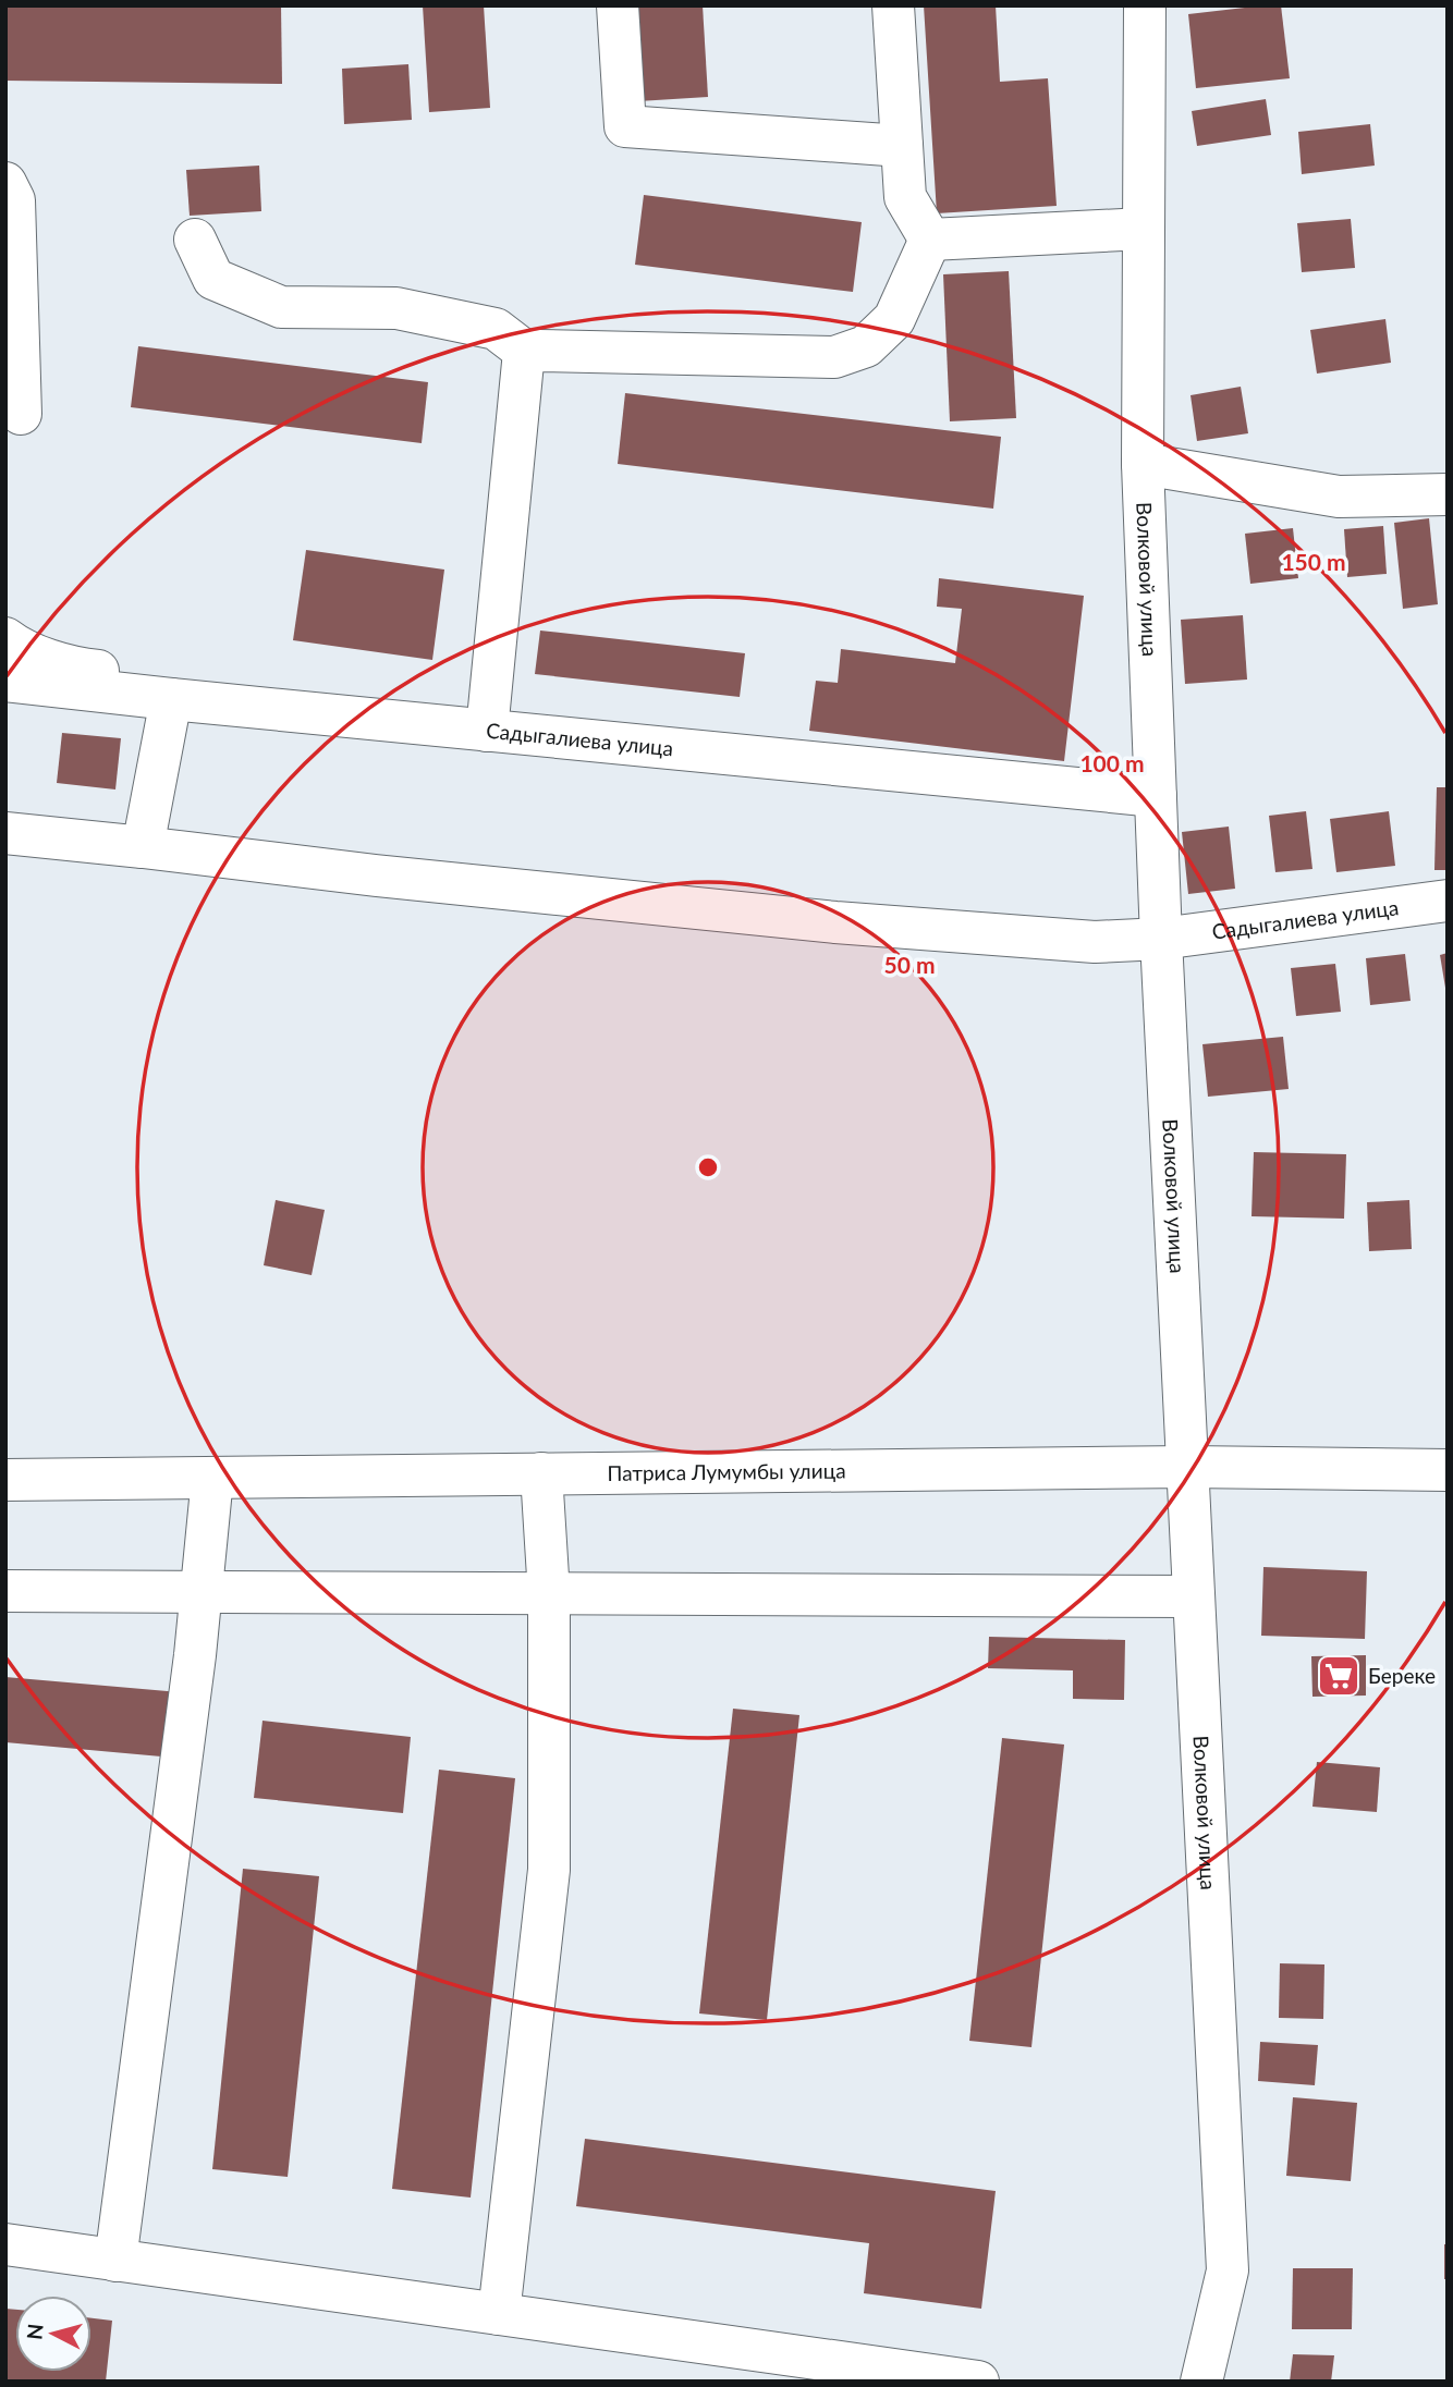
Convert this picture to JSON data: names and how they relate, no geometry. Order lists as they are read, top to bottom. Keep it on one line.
{"streets":{"street":["Волковой улица","Садыгалиева улица","Патриса Лумумбы улица"]},"crossings":[["Волковой улица","Садыгалиева улица"],["Волковой улица","Патриса Лумумбы улица"]],"places":{"supermarket":["Береке"]},"north":"left","rings":["150 m","100 m","50 m"]}
